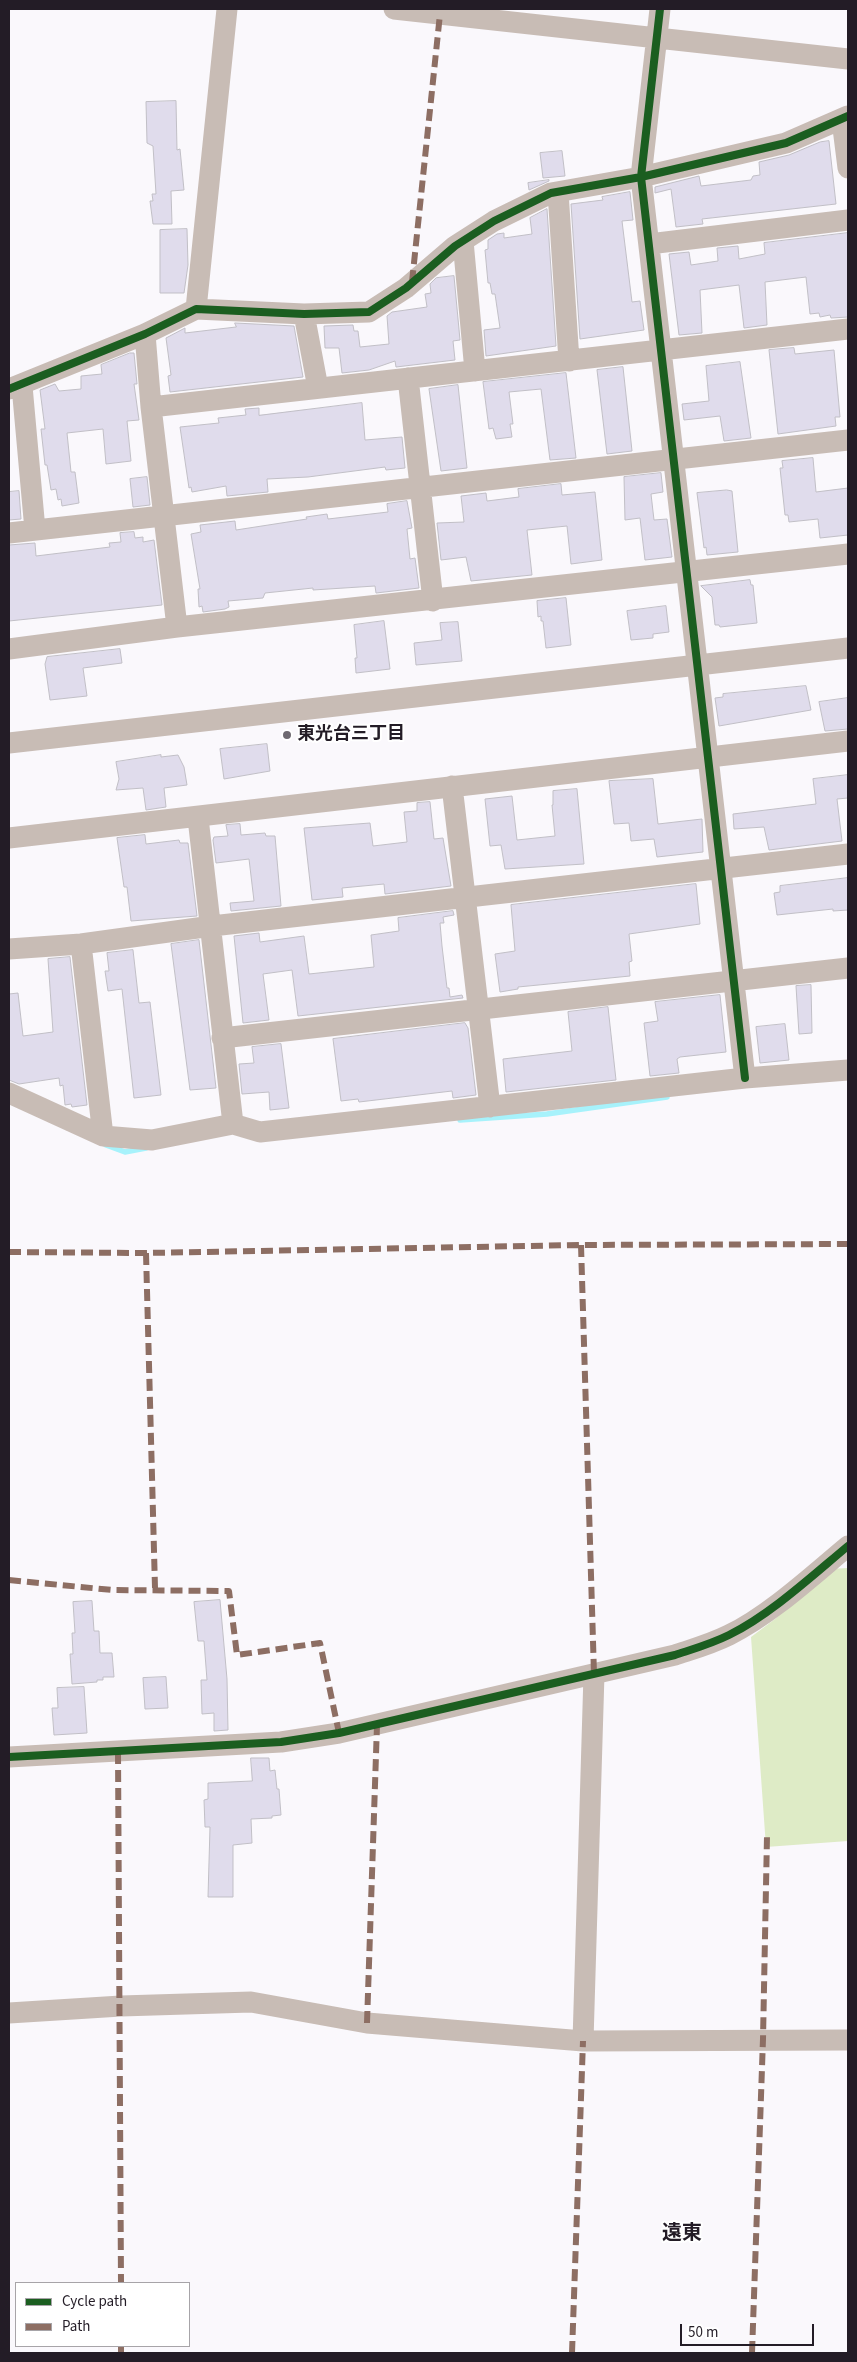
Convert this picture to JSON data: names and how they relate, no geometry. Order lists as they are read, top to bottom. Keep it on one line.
{"districts":["遠東"],"places":["東光台三丁目"],"legend":["Cycle path","Path"],"scale_bar":"50 m"}
